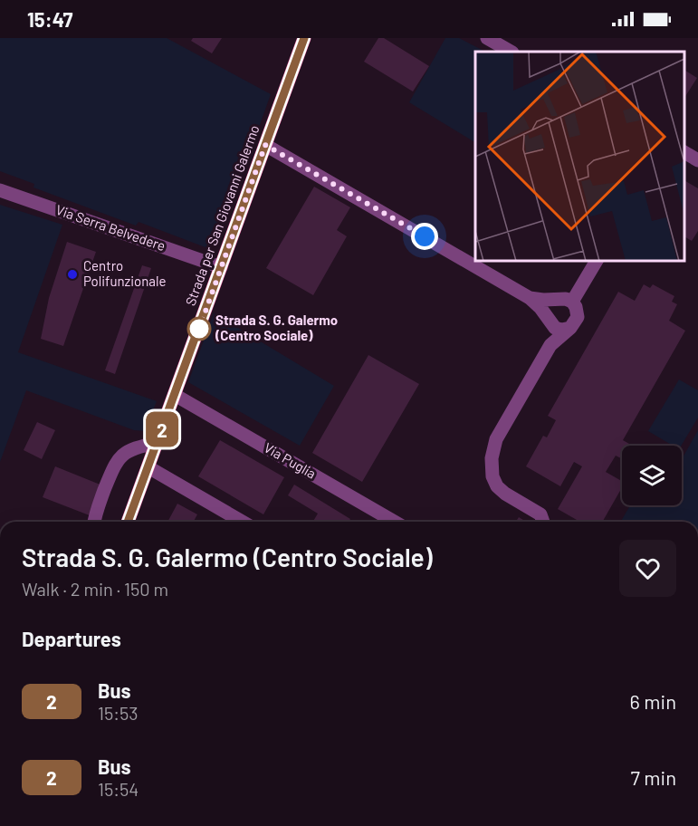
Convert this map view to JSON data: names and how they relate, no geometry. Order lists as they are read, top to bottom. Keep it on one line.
{"streets":{"main road":["Strada per San Giovanni Galermo"],"street":["Via Serra Belvedere","Via Puglia"]},"crossings":[["Strada per San Giovanni Galermo","Via Serra Belvedere"],["Strada per San Giovanni Galermo","Via Puglia"]],"places":["Centro Polifunzionale","Strada S. G. Galermo (Centro Sociale)"],"lines":["bus line 2"],"page":{"status":"15:47","on_map":"2","heading":[["Strada S. G. Galermo (Centro Sociale)","Walk · 2 min · 150 m"],"Departures"],"list":[{"mark":"2","name":"Bus","note":"15:53","value":"6 min"},{"mark":"2","name":"Bus","note":"15:54","value":"7 min"}]}}
